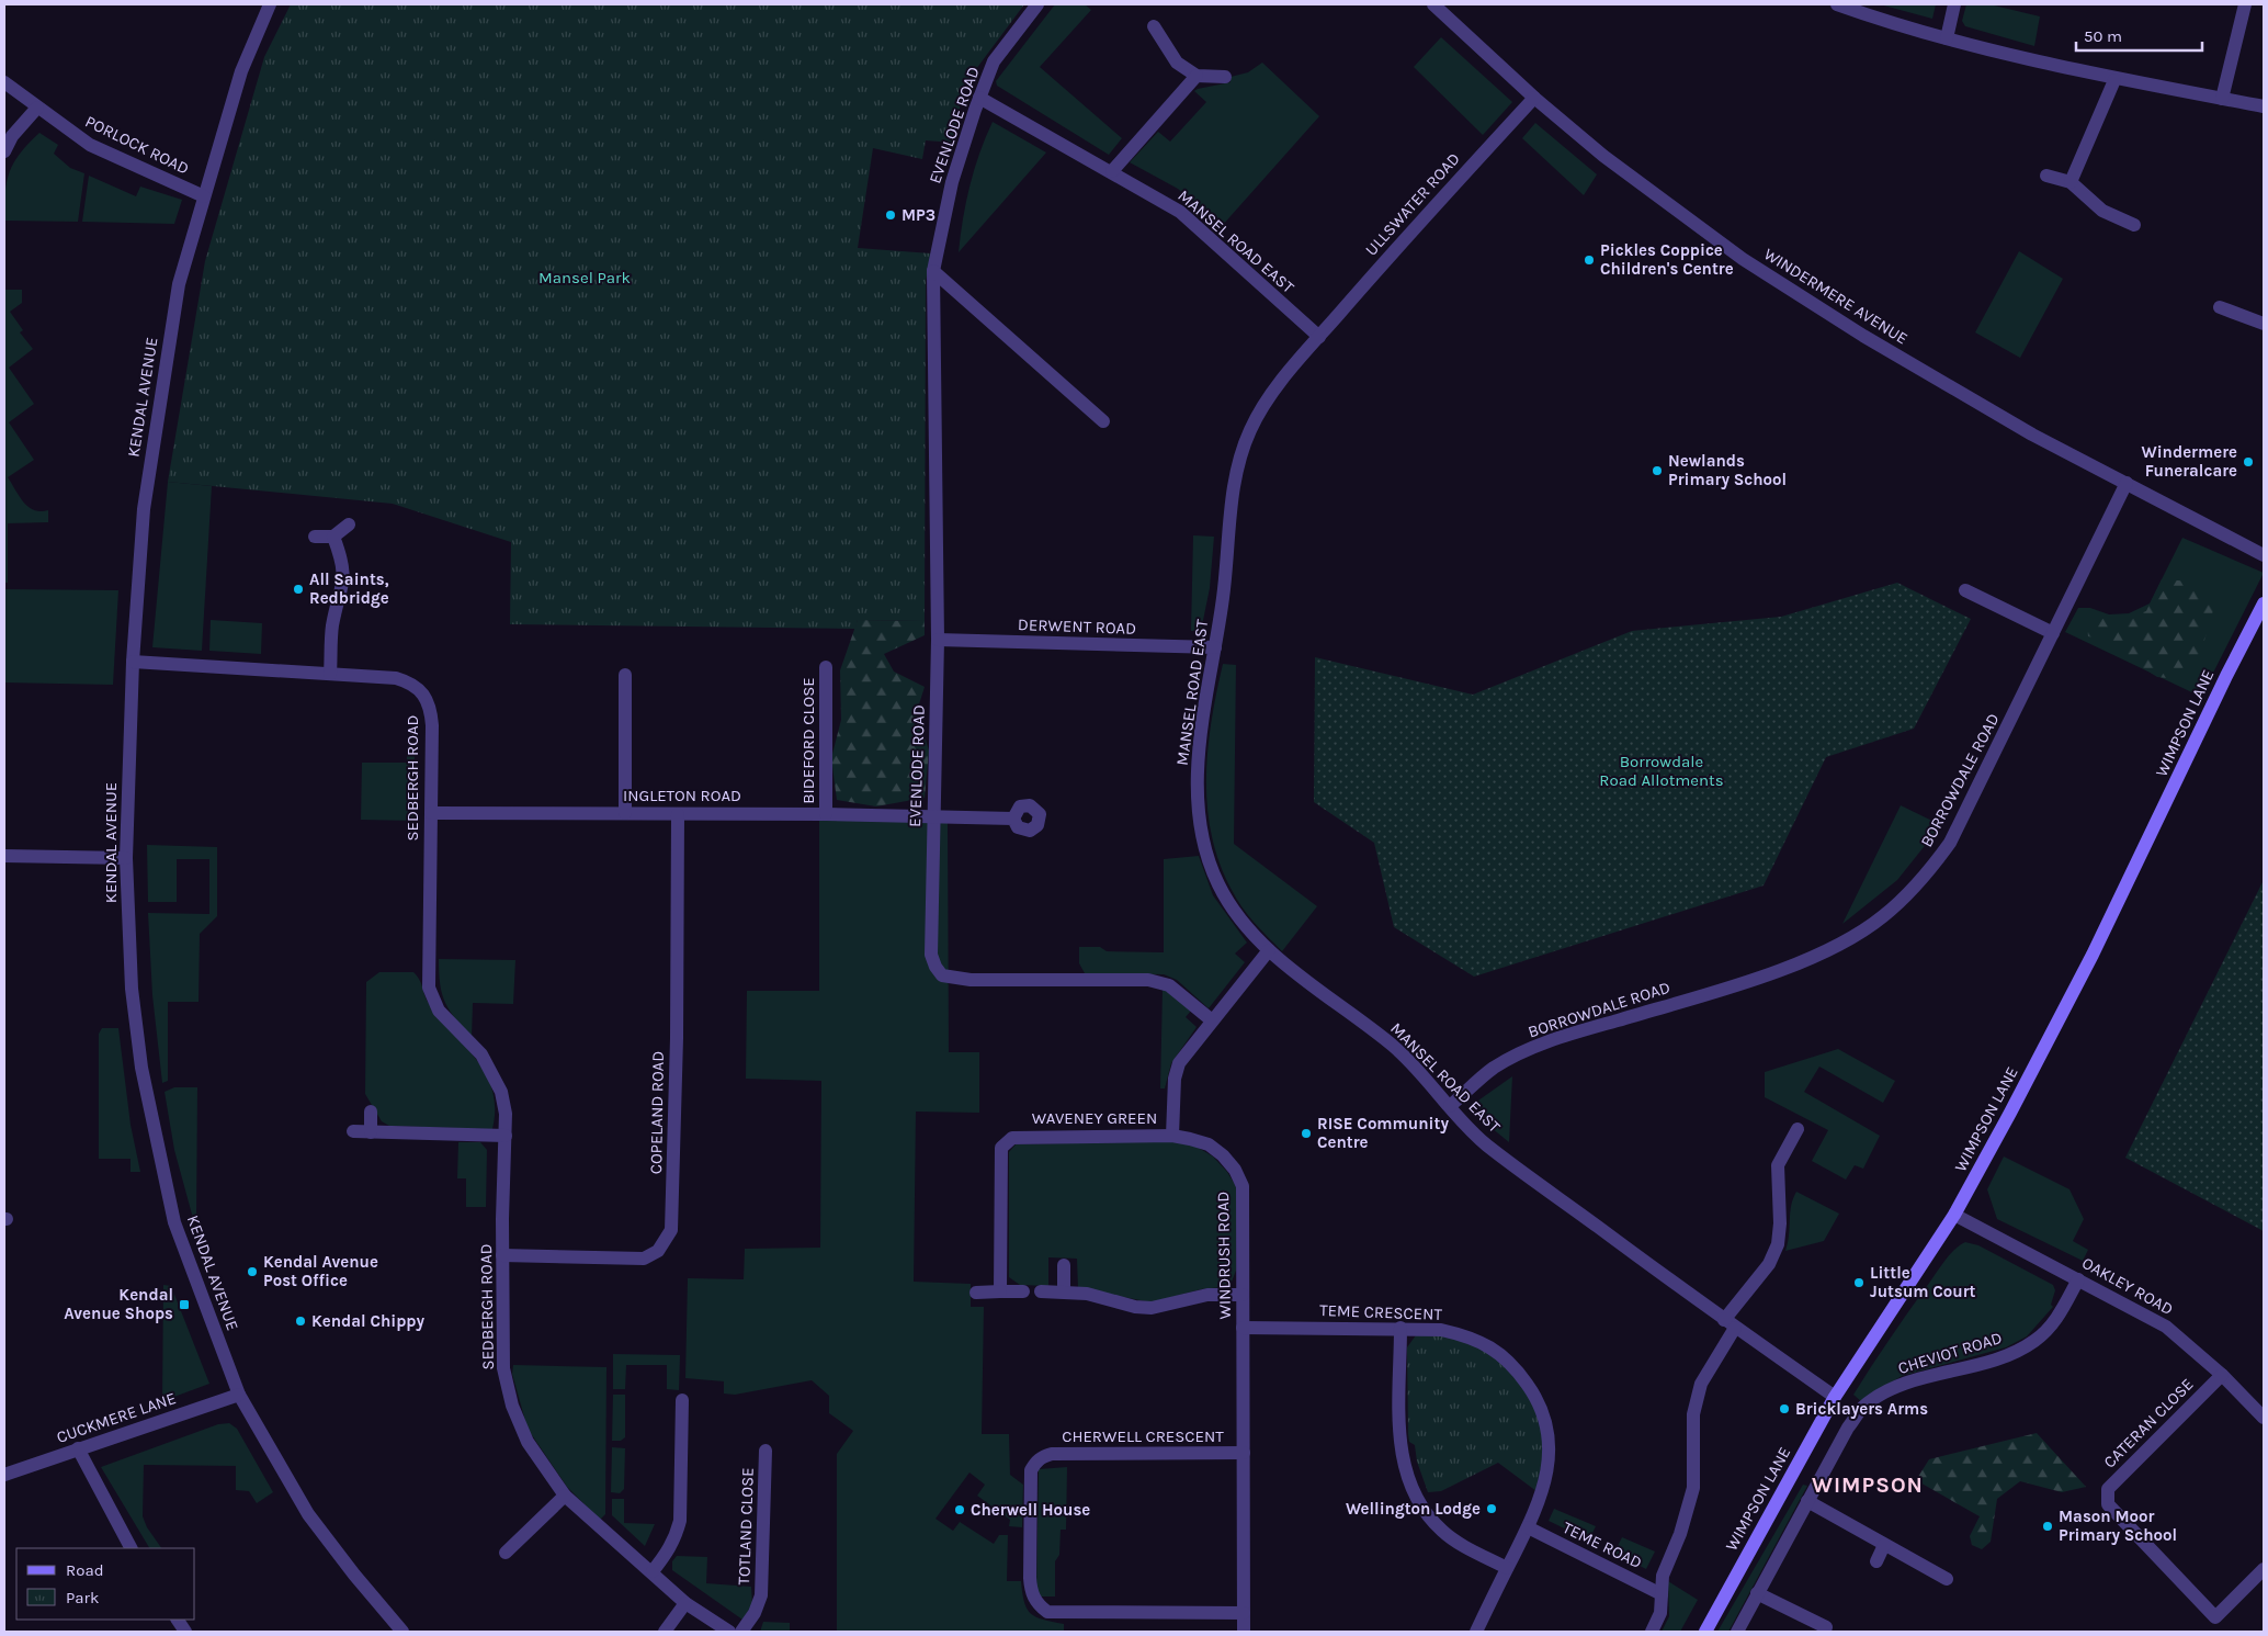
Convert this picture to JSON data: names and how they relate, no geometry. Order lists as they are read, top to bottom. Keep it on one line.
{"streets":{"street":["EVENLODE ROAD","PORLOCK ROAD","ULLSWATER ROAD","MANSEL ROAD EAST","WINDERMERE AVENUE","KENDAL AVENUE","DERWENT ROAD","WIMPSON LANE","BIDEFORD CLOSE","SEDBERGH ROAD","BORROWDALE ROAD","INGLETON ROAD","COPELAND ROAD","WAVENEY GREEN","WINDRUSH ROAD","OAKLEY ROAD","TEME CRESCENT","CHEVIOT ROAD","CUCKMERE LANE","CATERAN CLOSE","CHERWELL CRESCENT","TOTLAND CLOSE","TEME ROAD"]},"crossings":[["EVENLODE ROAD","MANSEL ROAD EAST"],["EVENLODE ROAD","DERWENT ROAD"],["EVENLODE ROAD","INGLETON ROAD"],["PORLOCK ROAD","KENDAL AVENUE"],["ULLSWATER ROAD","MANSEL ROAD EAST"],["ULLSWATER ROAD","WINDERMERE AVENUE"],["MANSEL ROAD EAST","DERWENT ROAD"],["MANSEL ROAD EAST","WIMPSON LANE"],["MANSEL ROAD EAST","BORROWDALE ROAD"],["WINDERMERE AVENUE","BORROWDALE ROAD"],["KENDAL AVENUE","SEDBERGH ROAD"],["KENDAL AVENUE","CUCKMERE LANE"],["WIMPSON LANE","OAKLEY ROAD"],["BIDEFORD CLOSE","INGLETON ROAD"],["SEDBERGH ROAD","INGLETON ROAD"],["SEDBERGH ROAD","COPELAND ROAD"],["INGLETON ROAD","COPELAND ROAD"],["WAVENEY GREEN","WINDRUSH ROAD"],["WINDRUSH ROAD","TEME CRESCENT"],["WINDRUSH ROAD","CHERWELL CRESCENT"],["OAKLEY ROAD","CHEVIOT ROAD"],["OAKLEY ROAD","CATERAN CLOSE"],["TEME CRESCENT","TEME ROAD"]],"districts":["WIMPSON"],"parks":["Mansel Park","Borrowdale Road Allotments"],"places":{"other":["MP3","Pickles Coppice Children's Centre","Windermere Funeralcare","Newlands Primary School","All Saints, Redbridge","RISE Community Centre","Kendal Avenue Post Office","Little Jutsum Court","Kendal Chippy","Bricklayers Arms","Wellington Lodge","Cherwell House","Mason Moor Primary School"],"transit":["Kendal Avenue Shops"]},"legend":["Road","Park"],"scale_bar":"50 m"}
